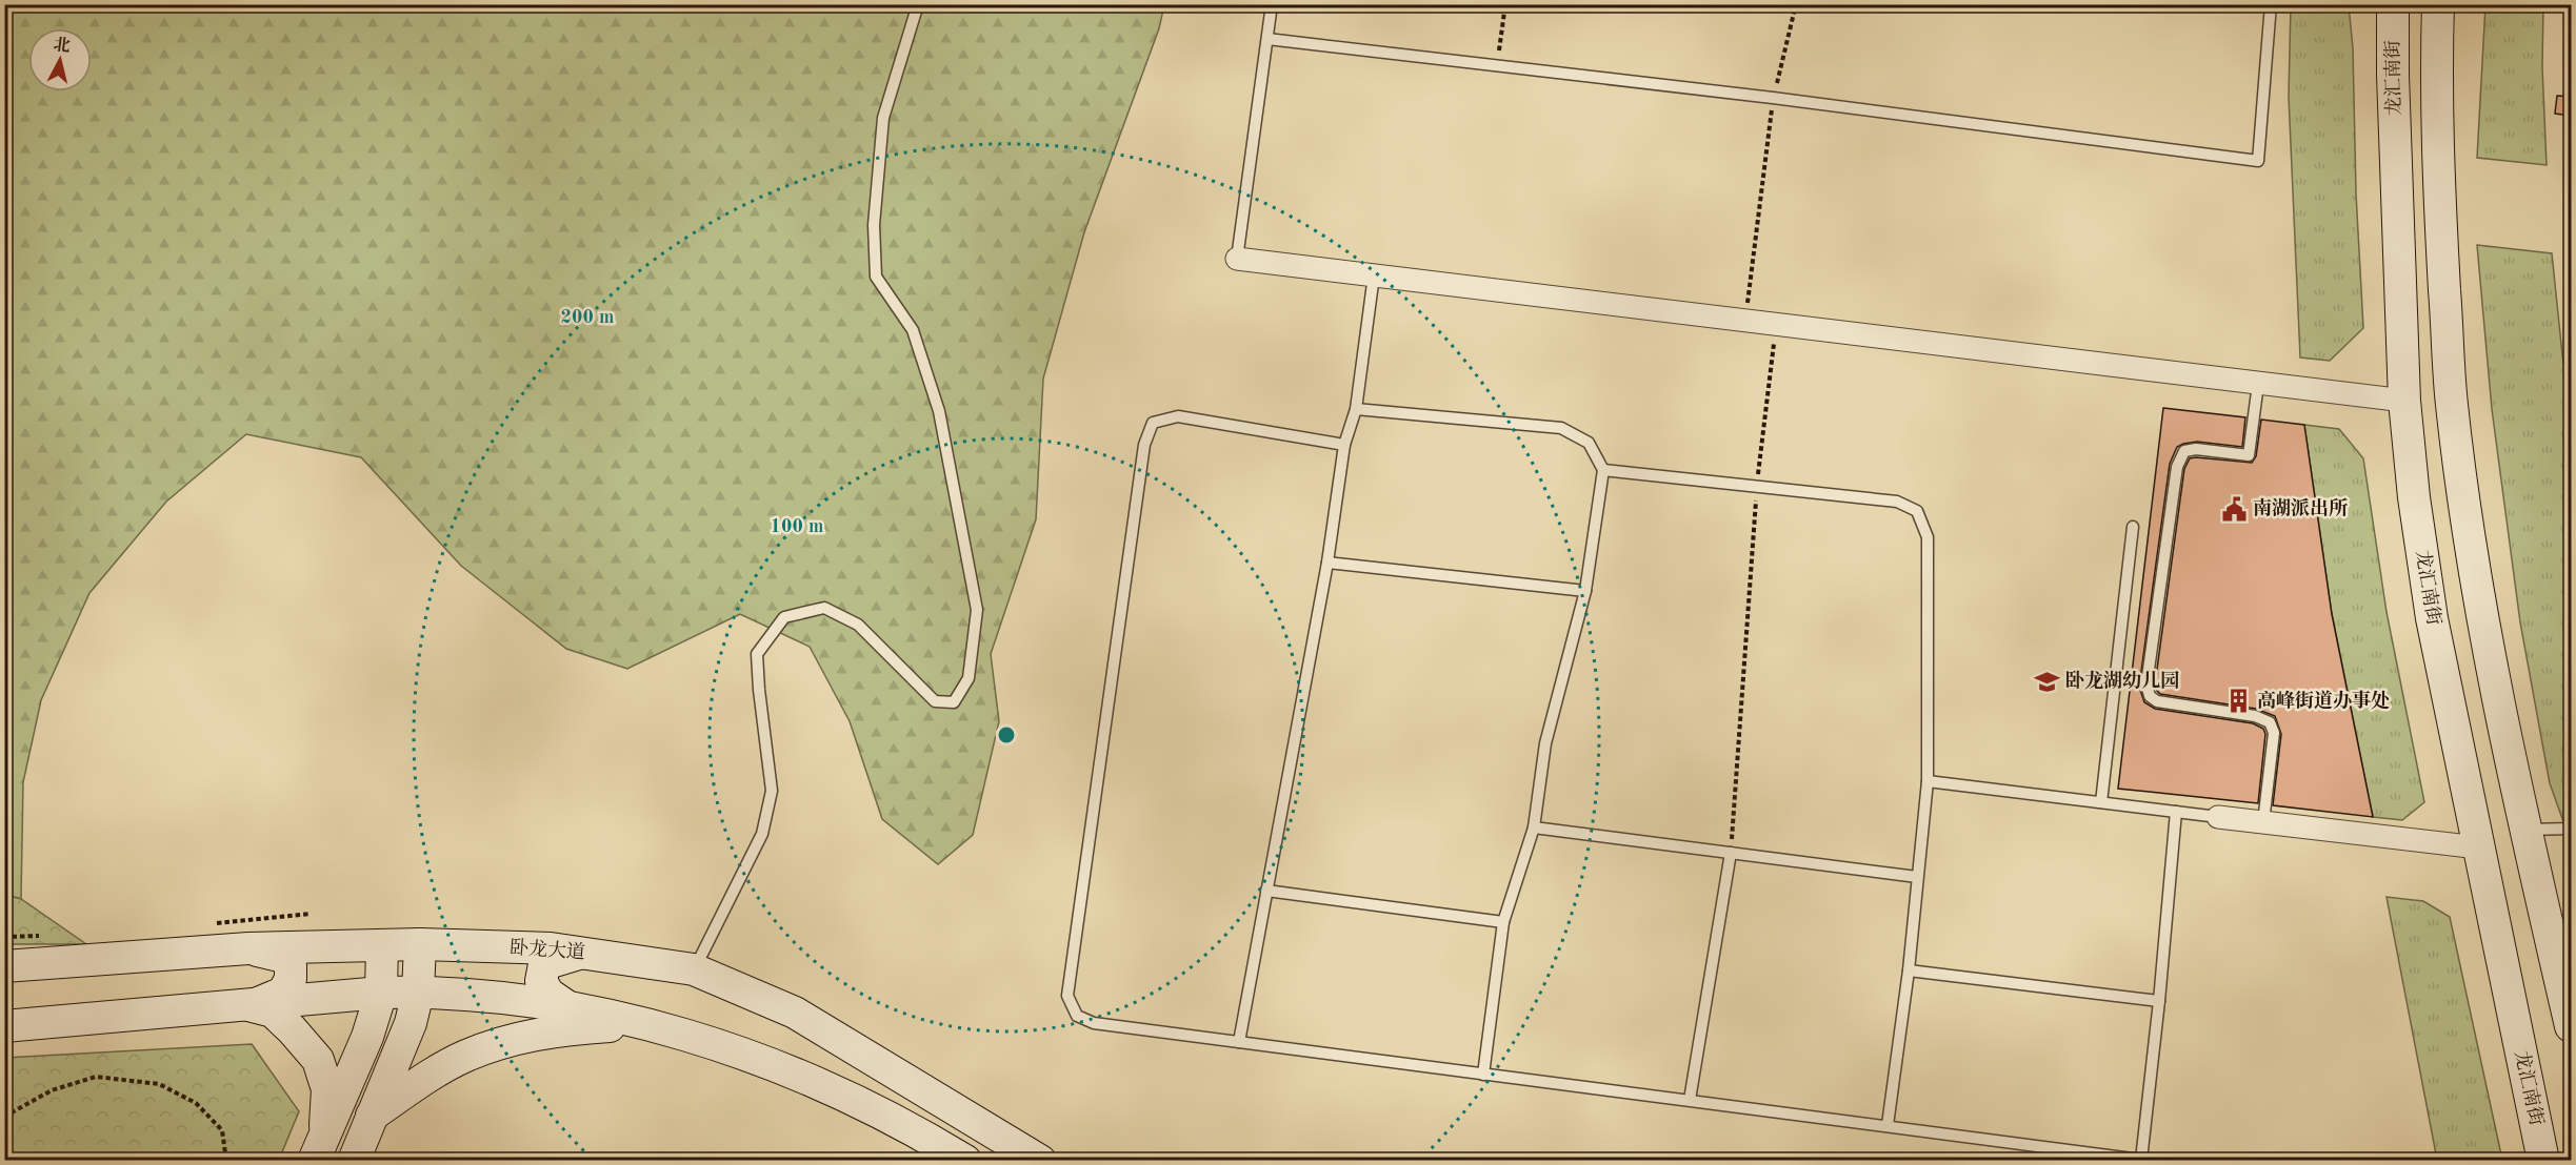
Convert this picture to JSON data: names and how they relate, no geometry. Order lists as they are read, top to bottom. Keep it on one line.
{"streets":{"main road":["龙汇南街","卧龙大道"]},"places":{"public building":["南湖派出所"],"school or university":["卧龙湖幼儿园"],"building":["高峰街道办事处"]},"north":"top","rings":["200 m","100 m"]}
